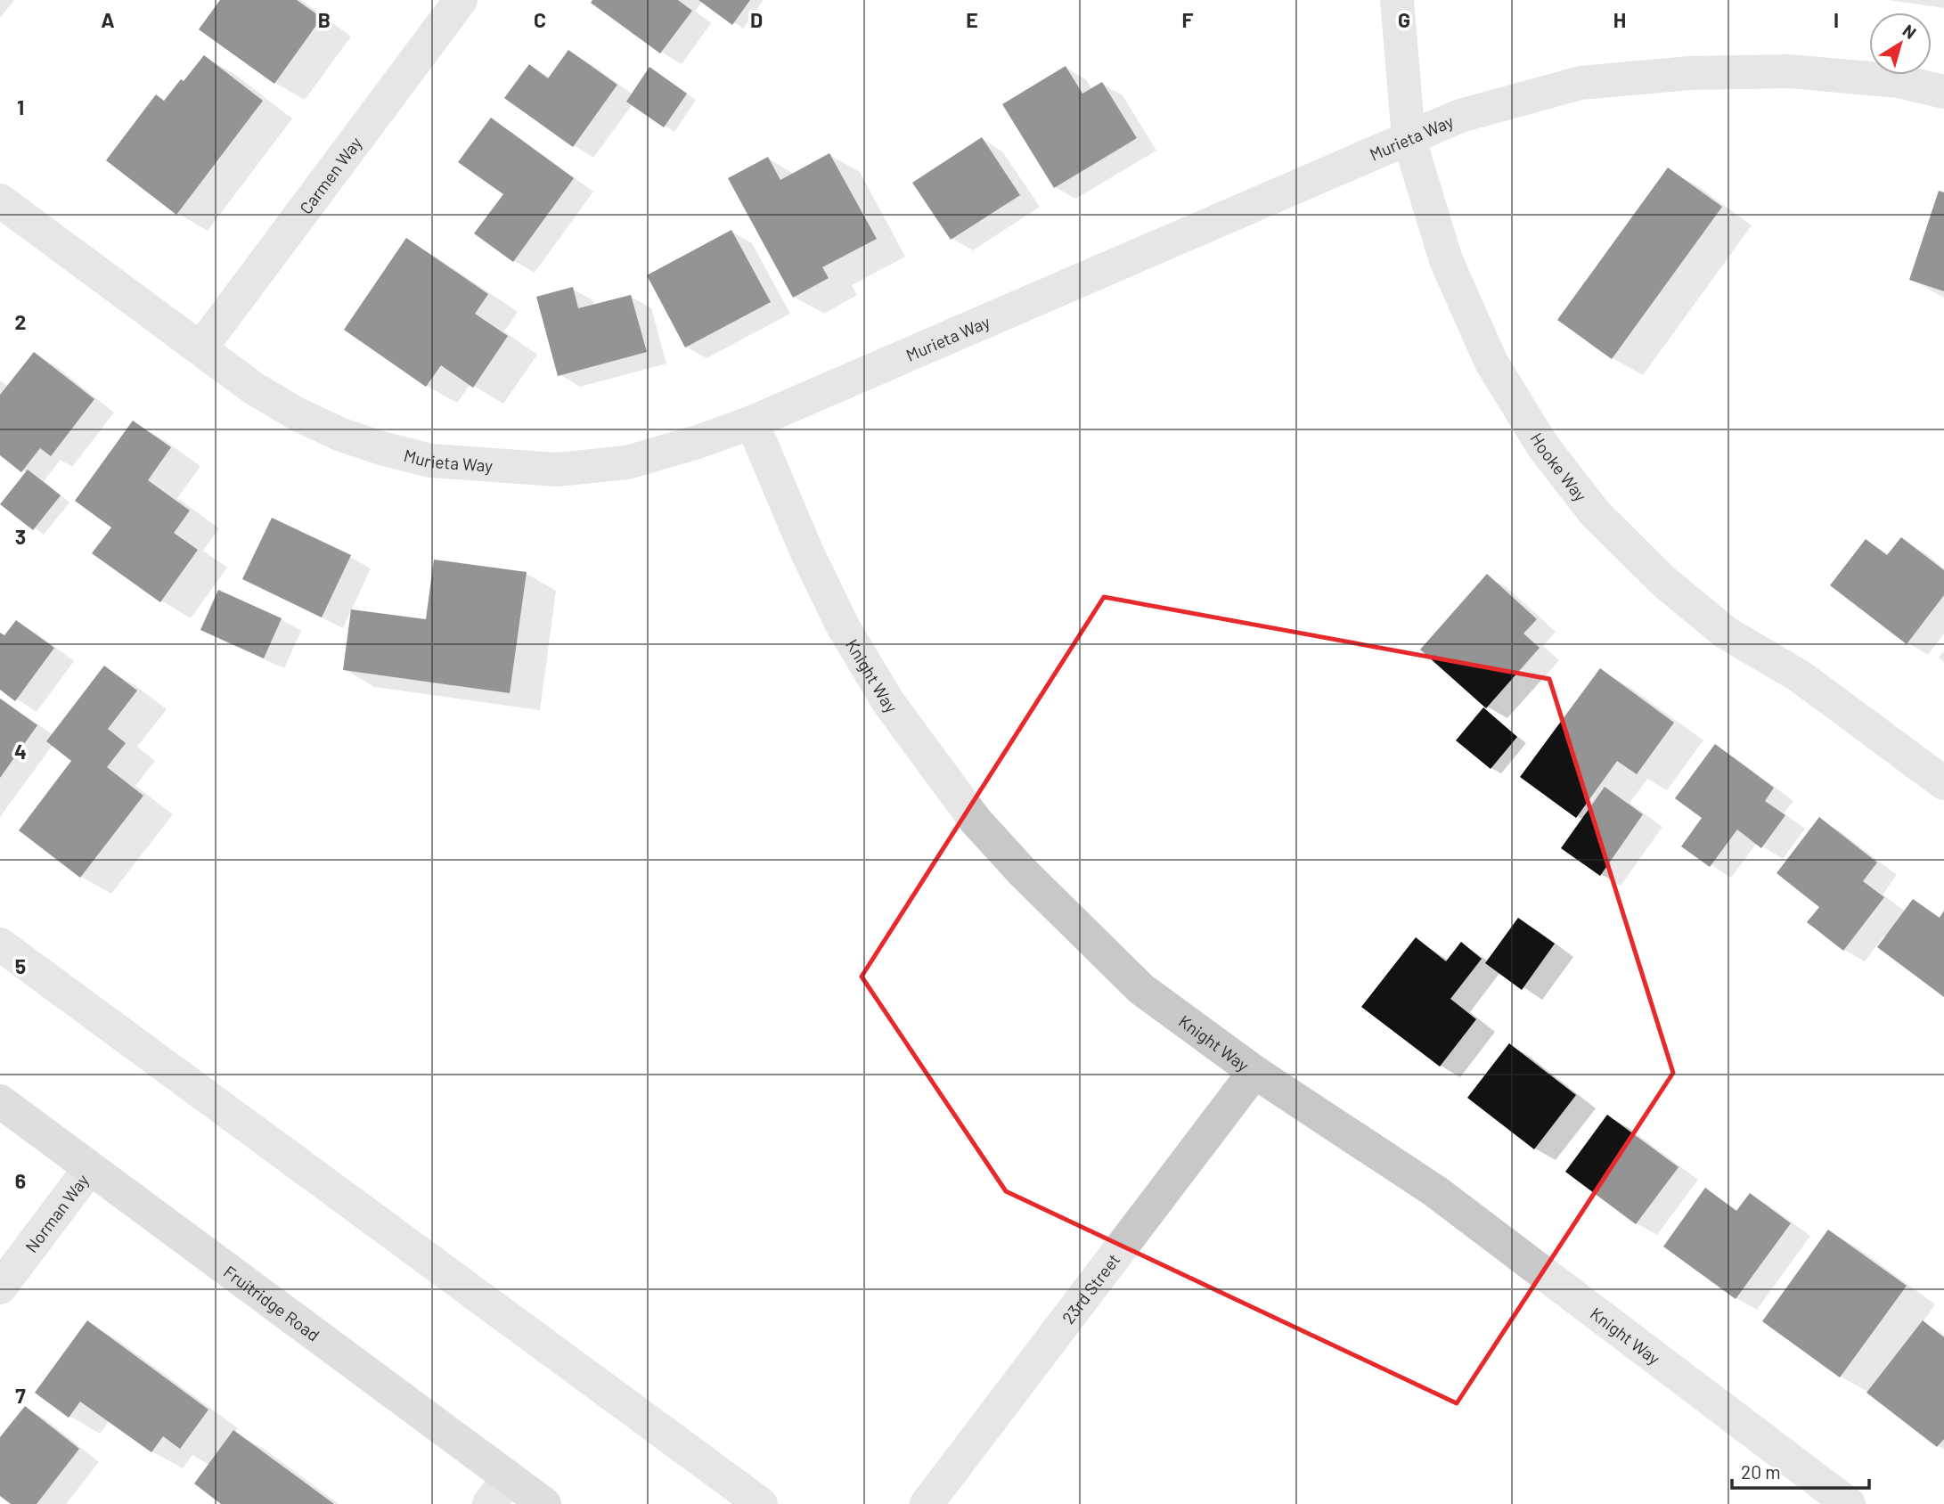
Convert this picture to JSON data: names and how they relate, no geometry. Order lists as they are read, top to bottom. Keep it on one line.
{"streets":{"main road":["Fruitridge Road"],"street":["Murieta Way","Carmen Way","Hooke Way","Knight Way","Norman Way","23rd Street"]},"crossings":[["Murieta Way","Carmen Way"],["Murieta Way","Hooke Way"],["Murieta Way","Knight Way"],["Knight Way","23rd Street"],["Norman Way","Fruitridge Road"]],"scale_bar":"20 m","north":"top right","grid":{"columns":["A","B","C","D","E","F","G","H","I"],"rows":["1","2","3","4","5","6","7"]}}
